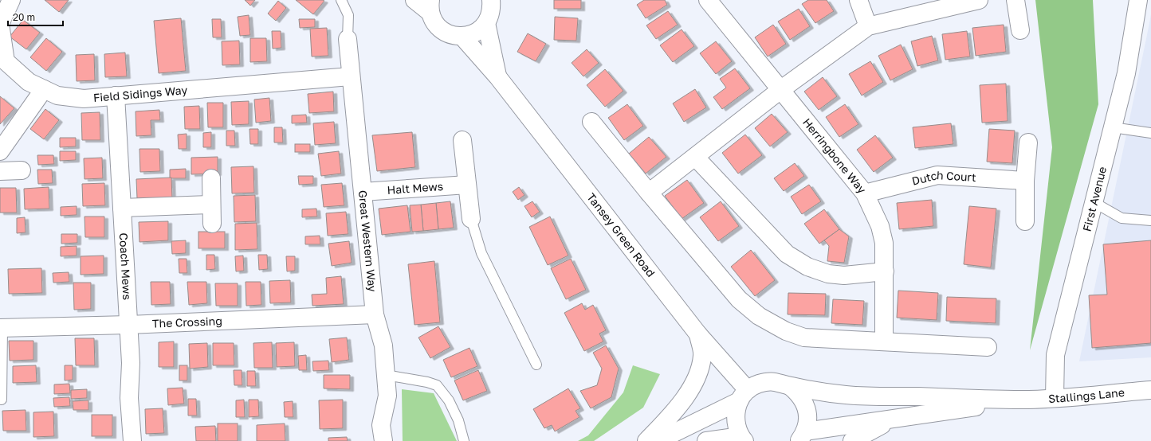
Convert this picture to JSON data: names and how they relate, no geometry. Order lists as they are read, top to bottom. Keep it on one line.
{"streets":{"street":["Field Sidings Way","Herringbone Way","Dutch Court","Halt Mews","First Avenue","Tansey Green Road","Great Western Way","Coach Mews","The Crossing","Stallings Lane"]},"crossings":[["Field Sidings Way","Great Western Way"],["Field Sidings Way","Coach Mews"],["Herringbone Way","Dutch Court"],["Halt Mews","Great Western Way"],["First Avenue","Stallings Lane"],["Great Western Way","The Crossing"],["Coach Mews","The Crossing"]],"scale_bar":"20 m"}
